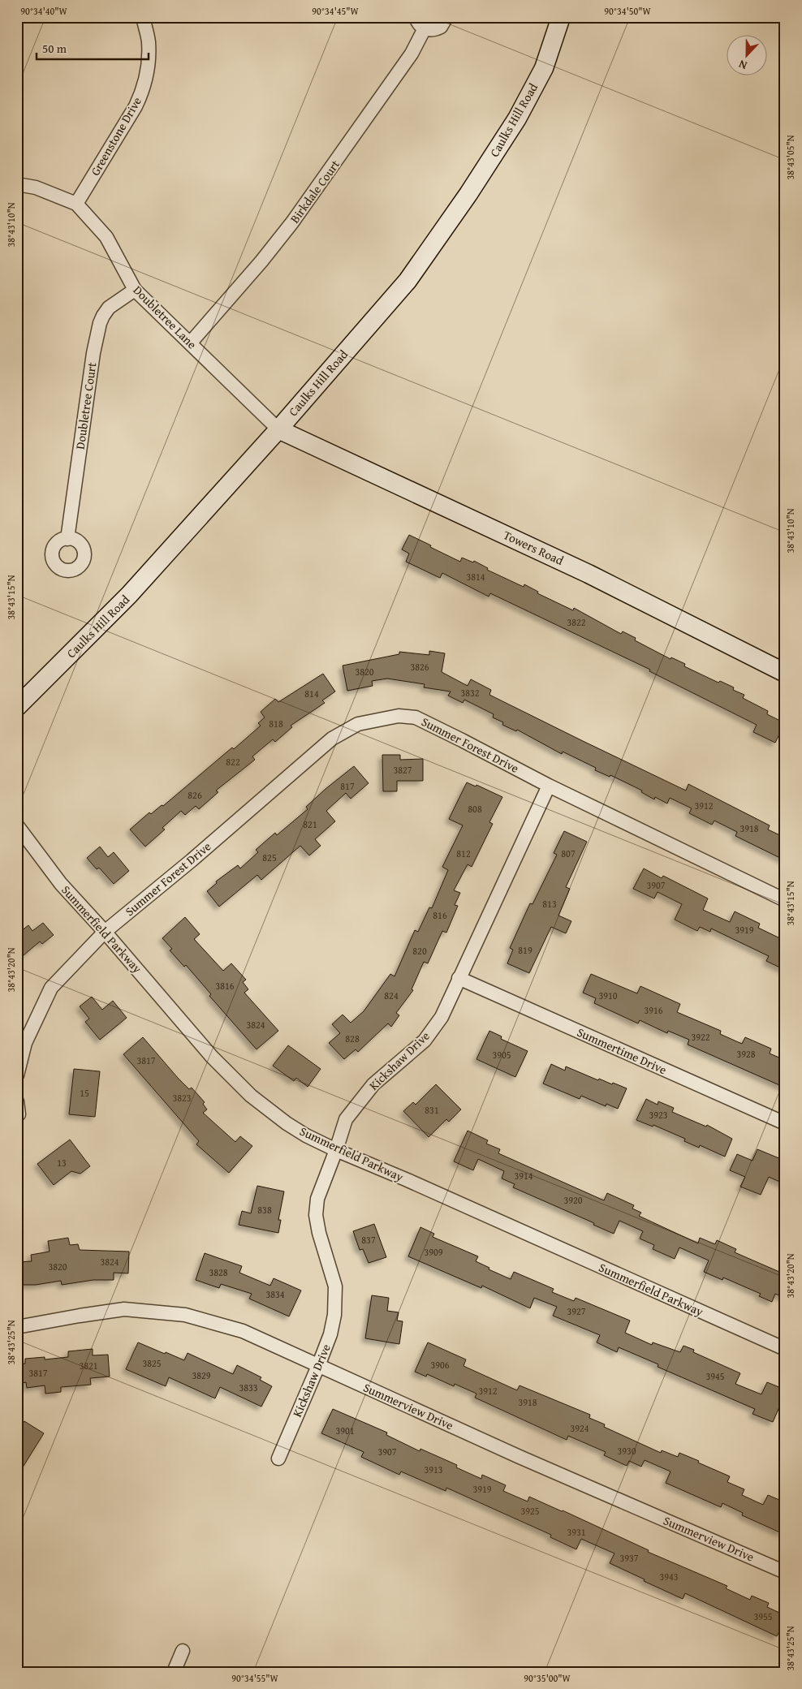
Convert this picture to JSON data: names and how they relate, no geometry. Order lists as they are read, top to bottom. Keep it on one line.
{"streets":{"main road":["Caulks Hill Road","Towers Road"],"street":["Greenstone Drive","Birkdale Court","Doubletree Lane","Doubletree Court","Summer Forest Drive","Summerfield Parkway","Summertime Drive","Kickshaw Drive","Summerview Drive"]},"crossings":[["Caulks Hill Road","Doubletree Lane"],["Caulks Hill Road","Towers Road"],["Greenstone Drive","Doubletree Lane"],["Birkdale Court","Doubletree Lane"],["Doubletree Lane","Doubletree Court"],["Doubletree Lane","Towers Road"],["Summer Forest Drive","Summerfield Parkway"],["Summer Forest Drive","Kickshaw Drive"],["Summerfield Parkway","Kickshaw Drive"],["Summertime Drive","Kickshaw Drive"],["Kickshaw Drive","Summerview Drive"]],"house_numbers":["3814","3822","3826","3820","3832","814","818","822","3827","817","826","3912","808","821","3918","812","807","825","3907","813","816","3919","819","820","3816","824","3910","3916","3824","3922","828","3928","3905","3817","15","3823","831","3923","13","3914","3920","838","837","3909","3824","3820","3828","3834","3927","3825","3906","3821","3817","3829","3945","3833","3912","3918","3924","3901","3930","3907","3913","3919","3925","3931","3937","3943","3955"],"scale_bar":"50 m","north":"bottom","coordinates":["90°34'40\"W","90°34'45\"W","90°34'50\"W","38°43'05\"N","38°43'10\"N","38°43'15\"N","38°43'20\"N","38°43'25\"N","90°34'55\"W","90°35'00\"W"]}
